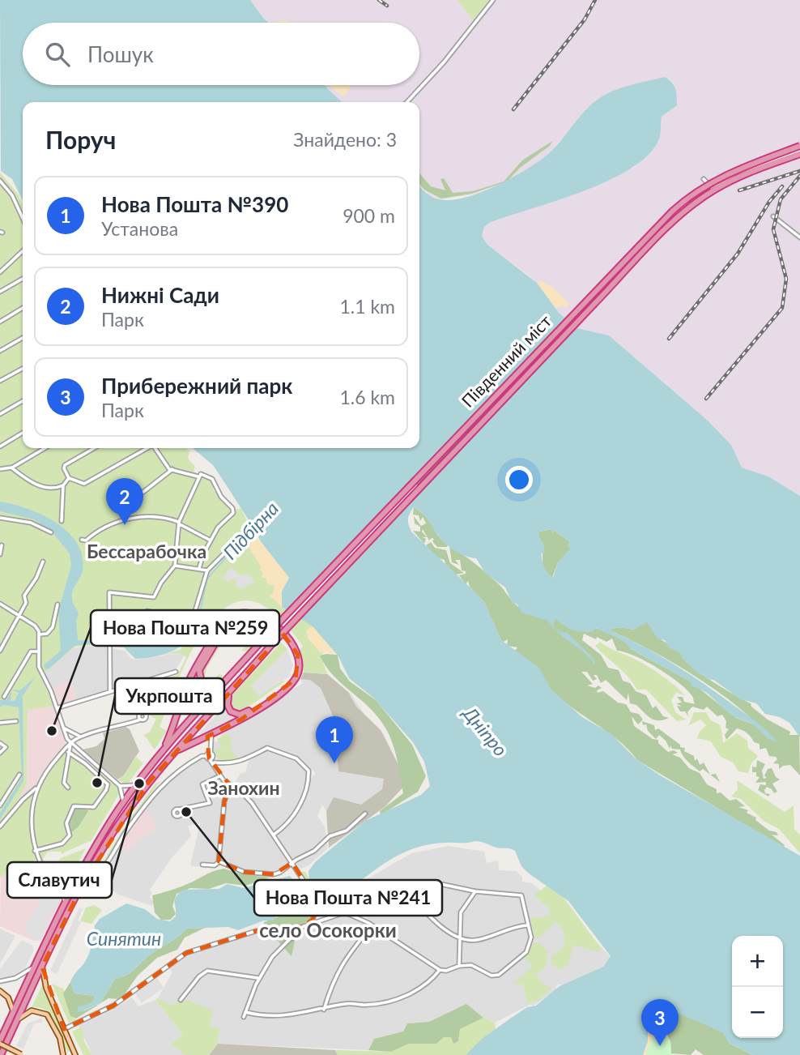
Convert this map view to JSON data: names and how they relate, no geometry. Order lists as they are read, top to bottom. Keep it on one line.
{"streets":{"highway":["Південний міст"]},"districts":["Бессарабочка","Занохин","село Осокорки"],"water":["Підбірна","Дніпро","Синятин"],"places":["Нова Пошта №259","Укрпошта","Славутич","Нова Пошта №241"],"page":{"search":"Пошук","heading":["Поруч","Знайдено: 3"],"list":[{"mark":"1","name":"Нова Пошта №390","note":"Установа","value":"900 m"},{"mark":"2","name":"Нижні Сади","note":"Парк","value":"1.1 km"},{"mark":"3","name":"Прибережний парк","note":"Парк","value":"1.6 km"}],"pins":["2","1","3"],"map_buttons":["+","−"]}}
